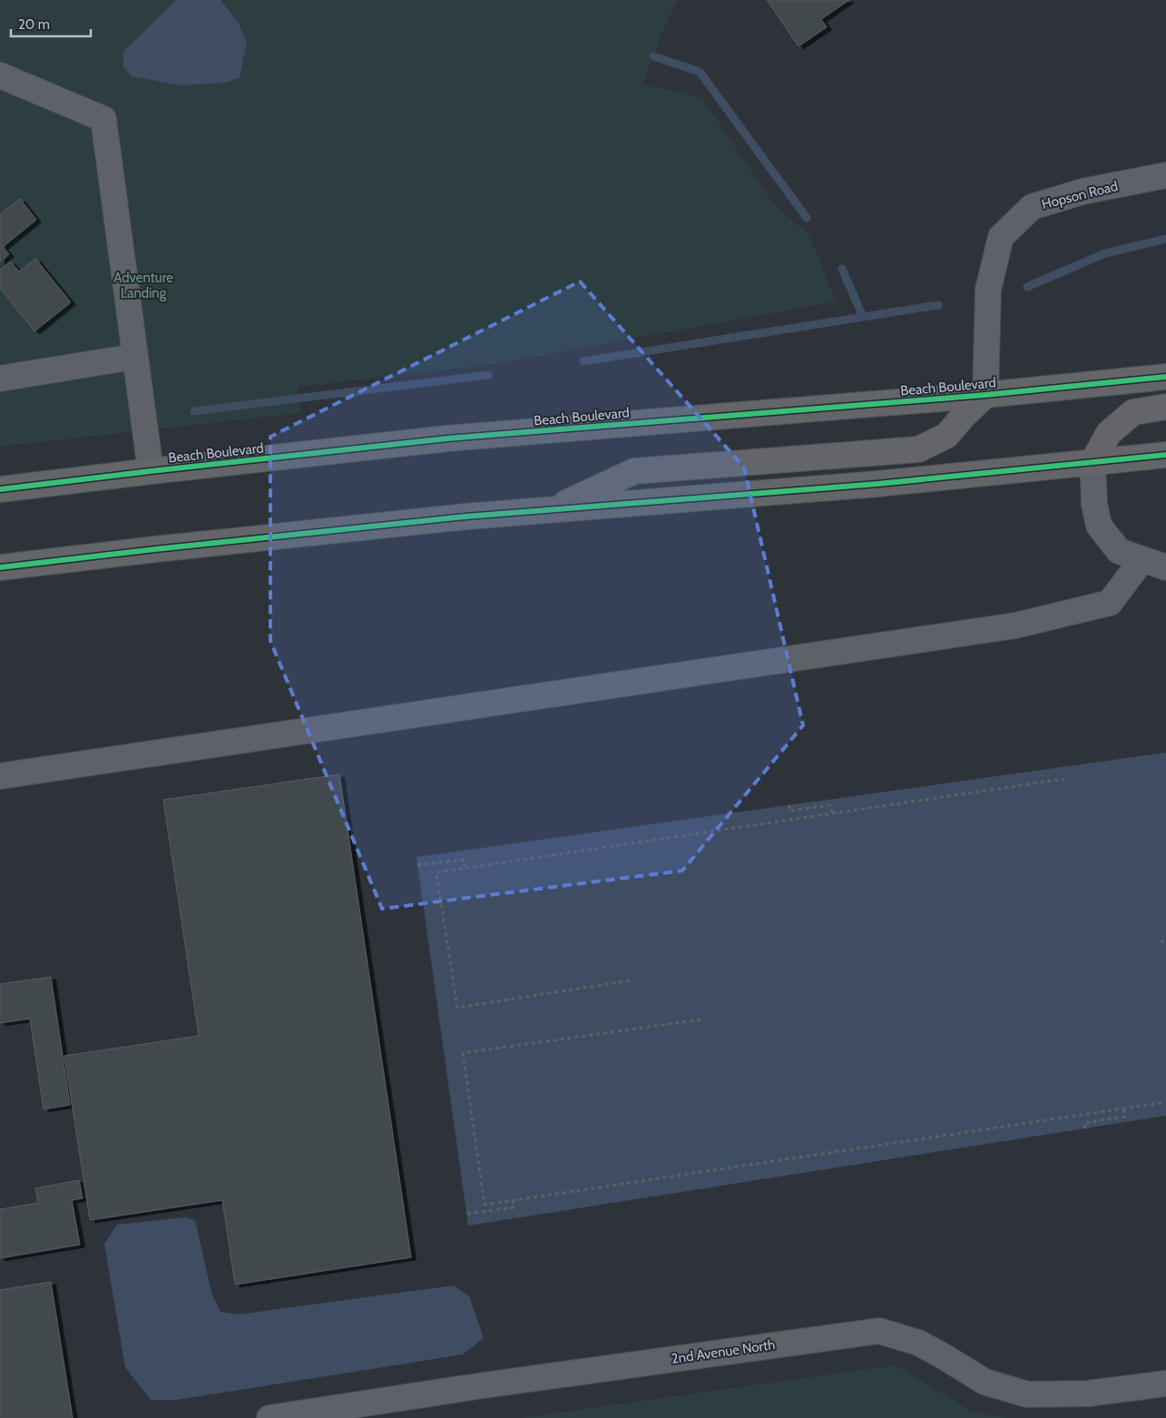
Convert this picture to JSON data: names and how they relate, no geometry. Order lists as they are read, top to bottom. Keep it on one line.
{"streets":{"highway":["Beach Boulevard"],"street":["Hopson Road","2nd Avenue North"]},"crossings":[["Hopson Road","Beach Boulevard"]],"parks":["Adventure Landing"],"scale_bar":"20 m"}
